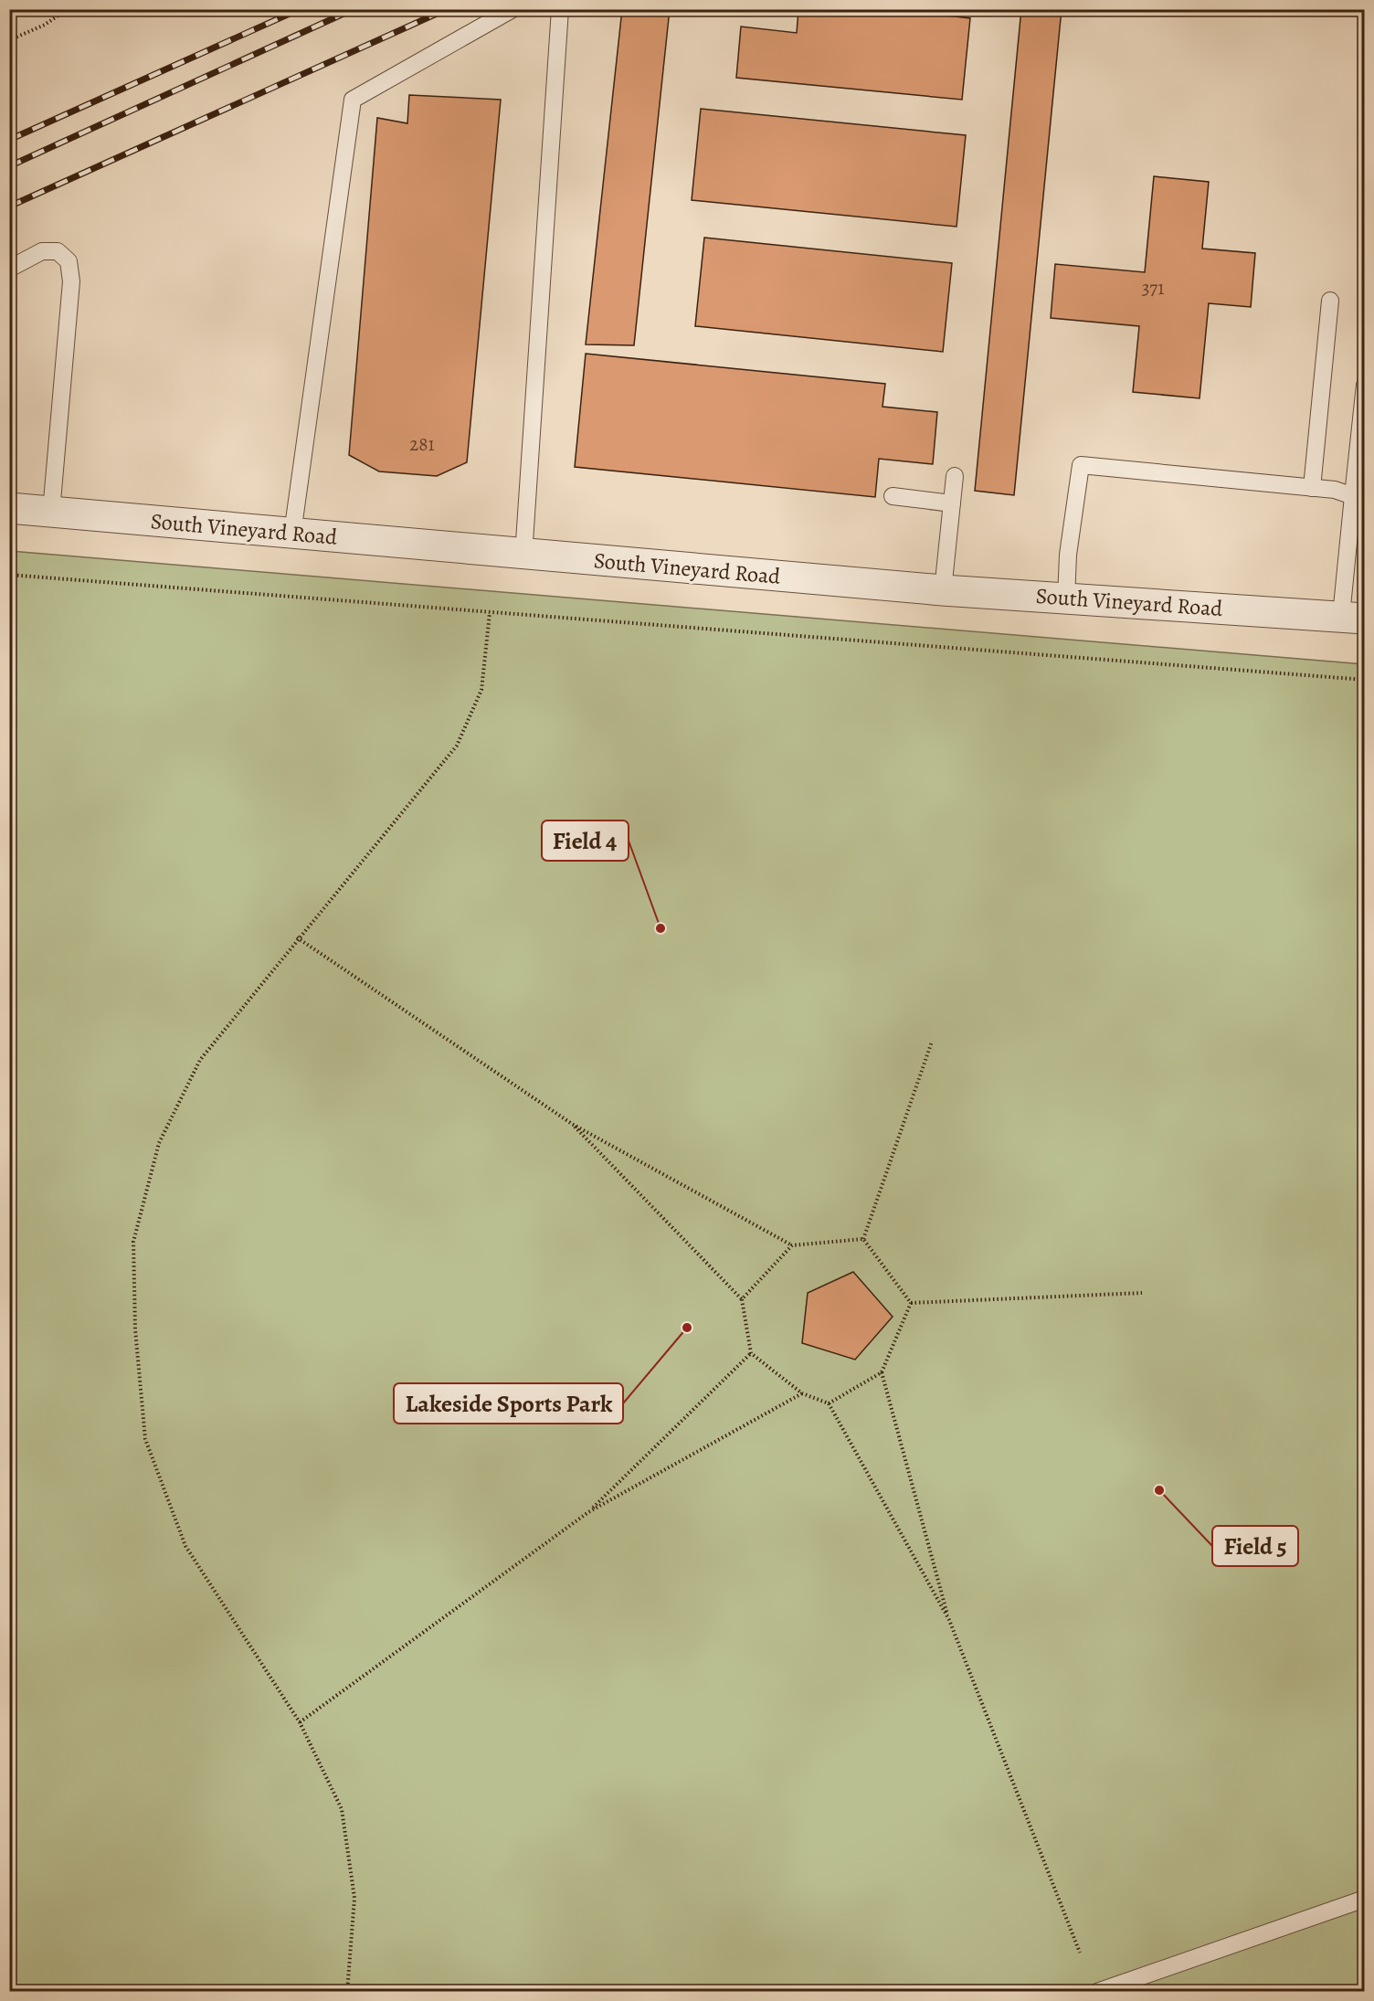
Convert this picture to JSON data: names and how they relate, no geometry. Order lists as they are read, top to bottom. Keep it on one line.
{"streets":{"street":["South Vineyard Road"]},"places":["Field 4","Lakeside Sports Park","Field 5"],"house_numbers":["371","281"]}
